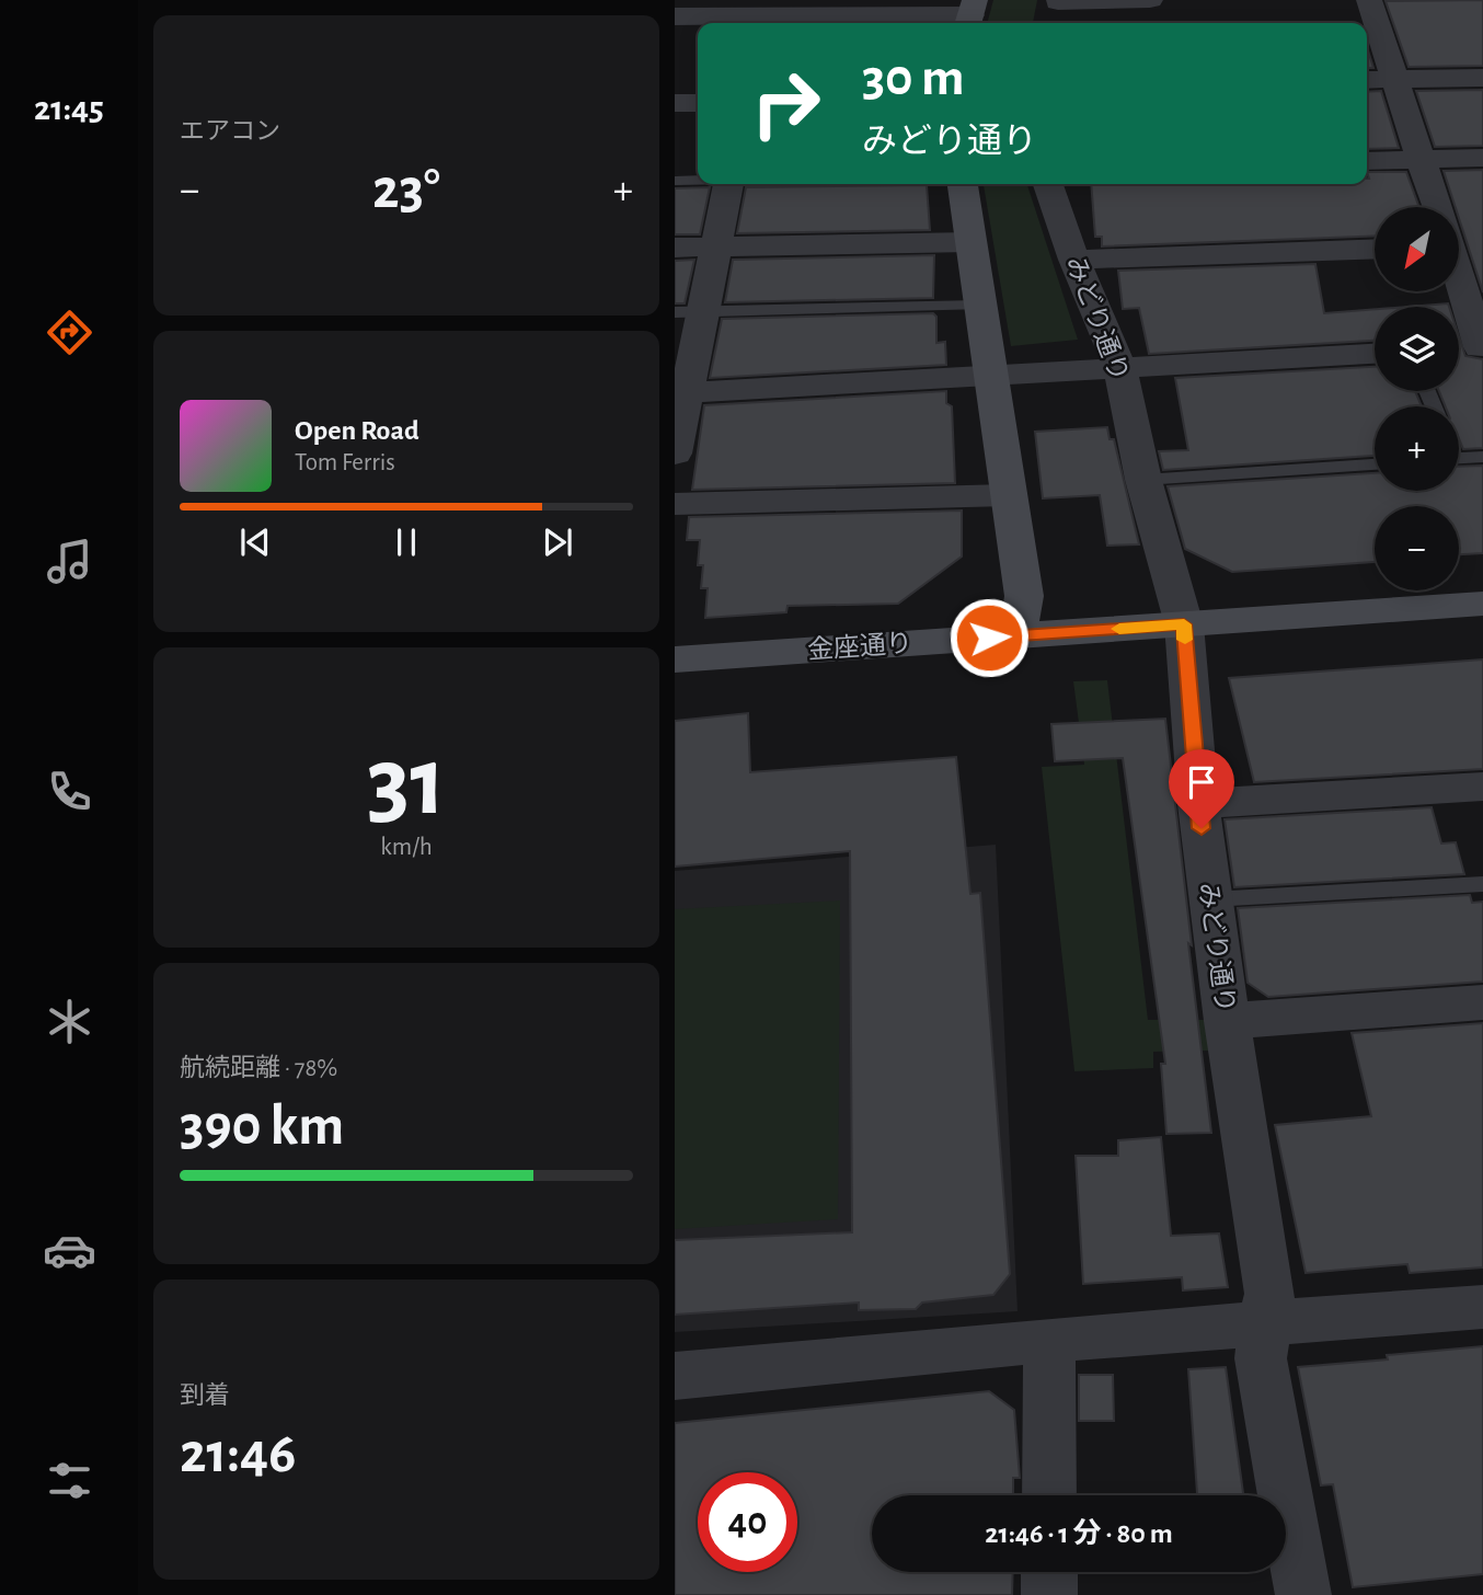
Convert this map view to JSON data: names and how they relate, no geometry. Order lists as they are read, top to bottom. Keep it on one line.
{"streets":{"street":["みどり通り","金座通り"]},"crossings":[["みどり通り","金座通り"]],"north":"bottom left","page":{"tabs":"21:45","tile":["エアコン",["31","km/h"],["航続距離 · 78%","390 km"],["到着","21:46"]],"turn":["30 m","みどり通り"],"heat":["−","23°","+"],"map_buttons":["+","−"],"song":["Open Road","Tom Ferris"],"limit":"40","trip":"21:46 · 1 分 · 80 m"}}
